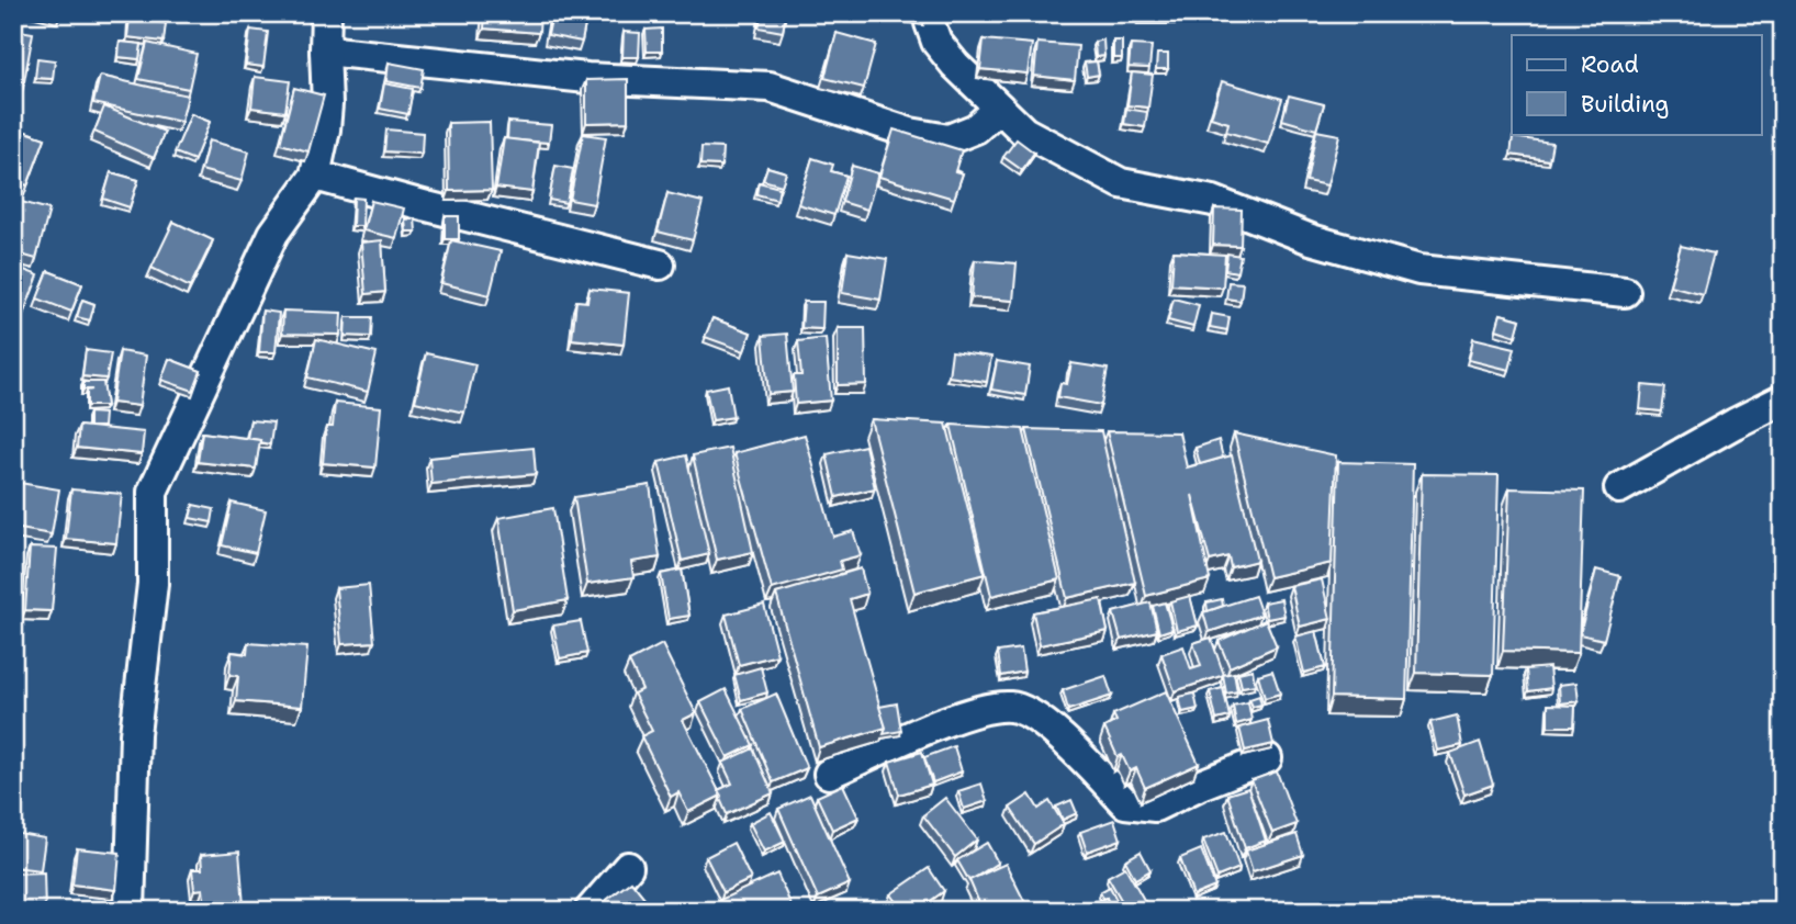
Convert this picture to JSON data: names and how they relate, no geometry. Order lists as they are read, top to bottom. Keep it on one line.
{"legend":["Road","Building"]}
